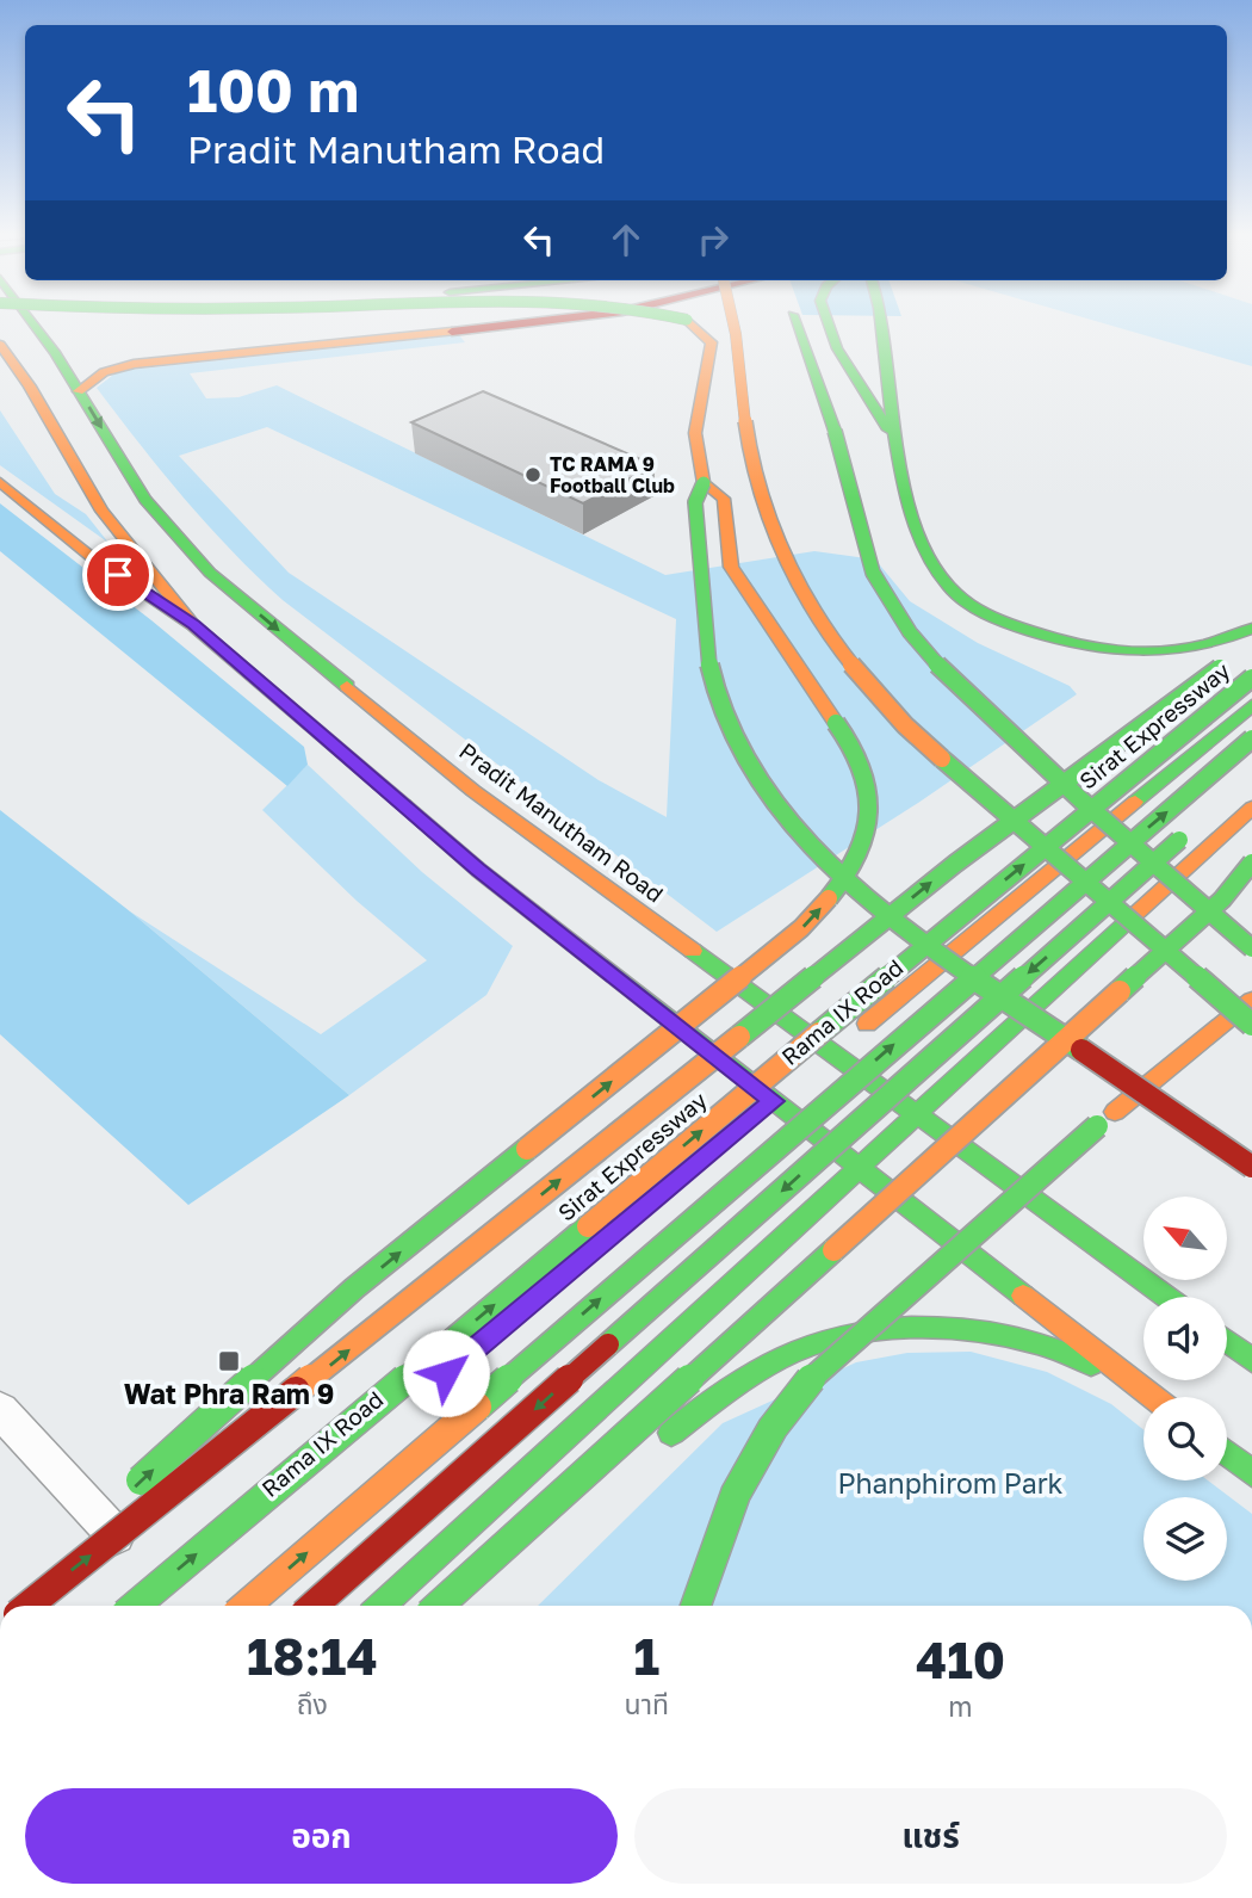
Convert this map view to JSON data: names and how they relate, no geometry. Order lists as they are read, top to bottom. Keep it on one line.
{"streets":{"main road":["Sirat Expressway","Pradit Manutham Road","Rama IX Road"]},"crossings":[["Pradit Manutham Road","Rama IX Road"]],"parks":["Phanphirom Park"],"places":{"other":["TC RAMA 9 Football Club"],"transit":["Wat Phra Ram 9"]},"north":"top left","page":{"turn":["100 m","Pradit Manutham Road"],"eta":["18:14","ถึง","1","นาที","410","m"],"buttons":["ออก","แชร์"]}}
